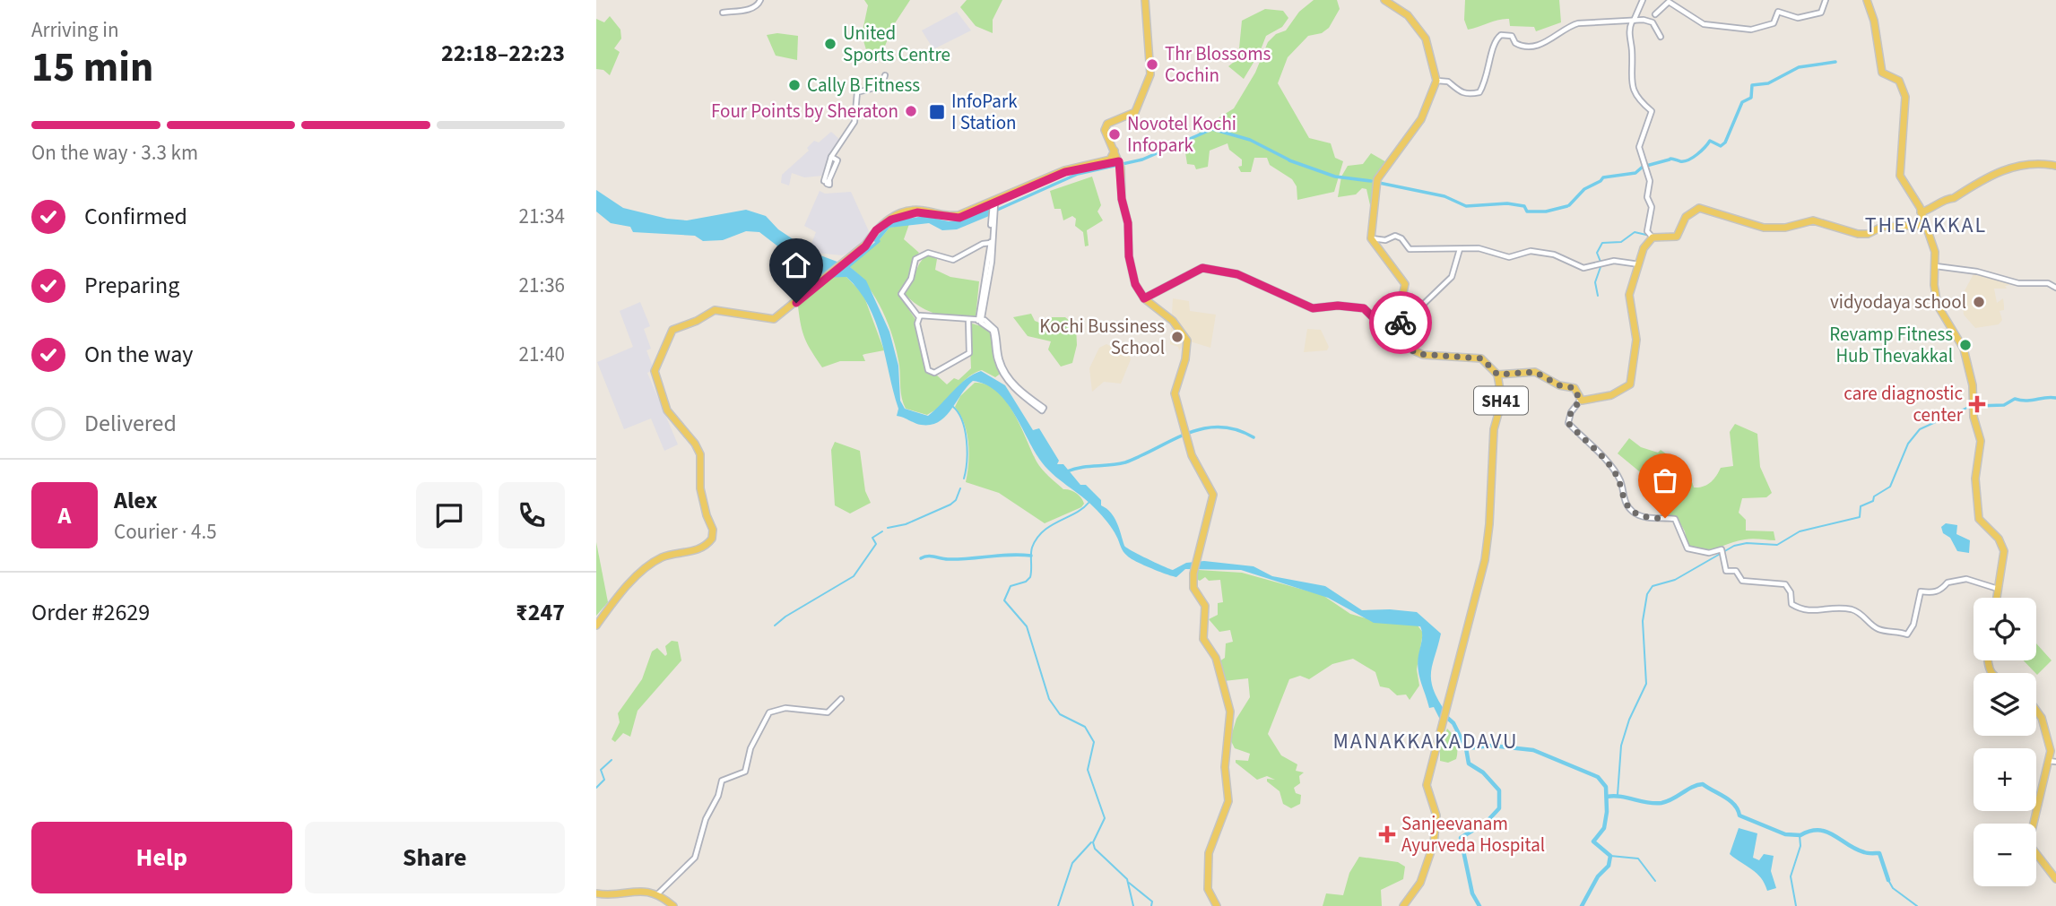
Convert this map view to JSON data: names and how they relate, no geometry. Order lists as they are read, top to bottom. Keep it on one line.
{"streets":{"main road":["SH41"]},"districts":["THEVAKKAL","MANAKKAKADAVU"],"places":{"other":["United Sports Centre","Thr Blossoms Cochin","Cally B Fitness","Four Points by Sheraton","Novotel Kochi Infopark","vidyodaya school","Kochi Bussiness School","Revamp Fitness Hub Thevakkal"],"transit":["InfoPark I Station"],"health":["care diagnostic center","Sanjeevanam Ayurveda Hospital"]},"page":{"heading":["15 min","Arriving in","22:18–22:23"],"panel":["Alex","Courier · 4.5","Order #2629","₹247"],"bar":"On the way · 3.3 km","list":[["Confirmed","21:34"],["Preparing","21:36"],["On the way","21:40"],"Delivered"],"round":"A","map_buttons":["+","−"],"buttons":["Help","Share"]}}
